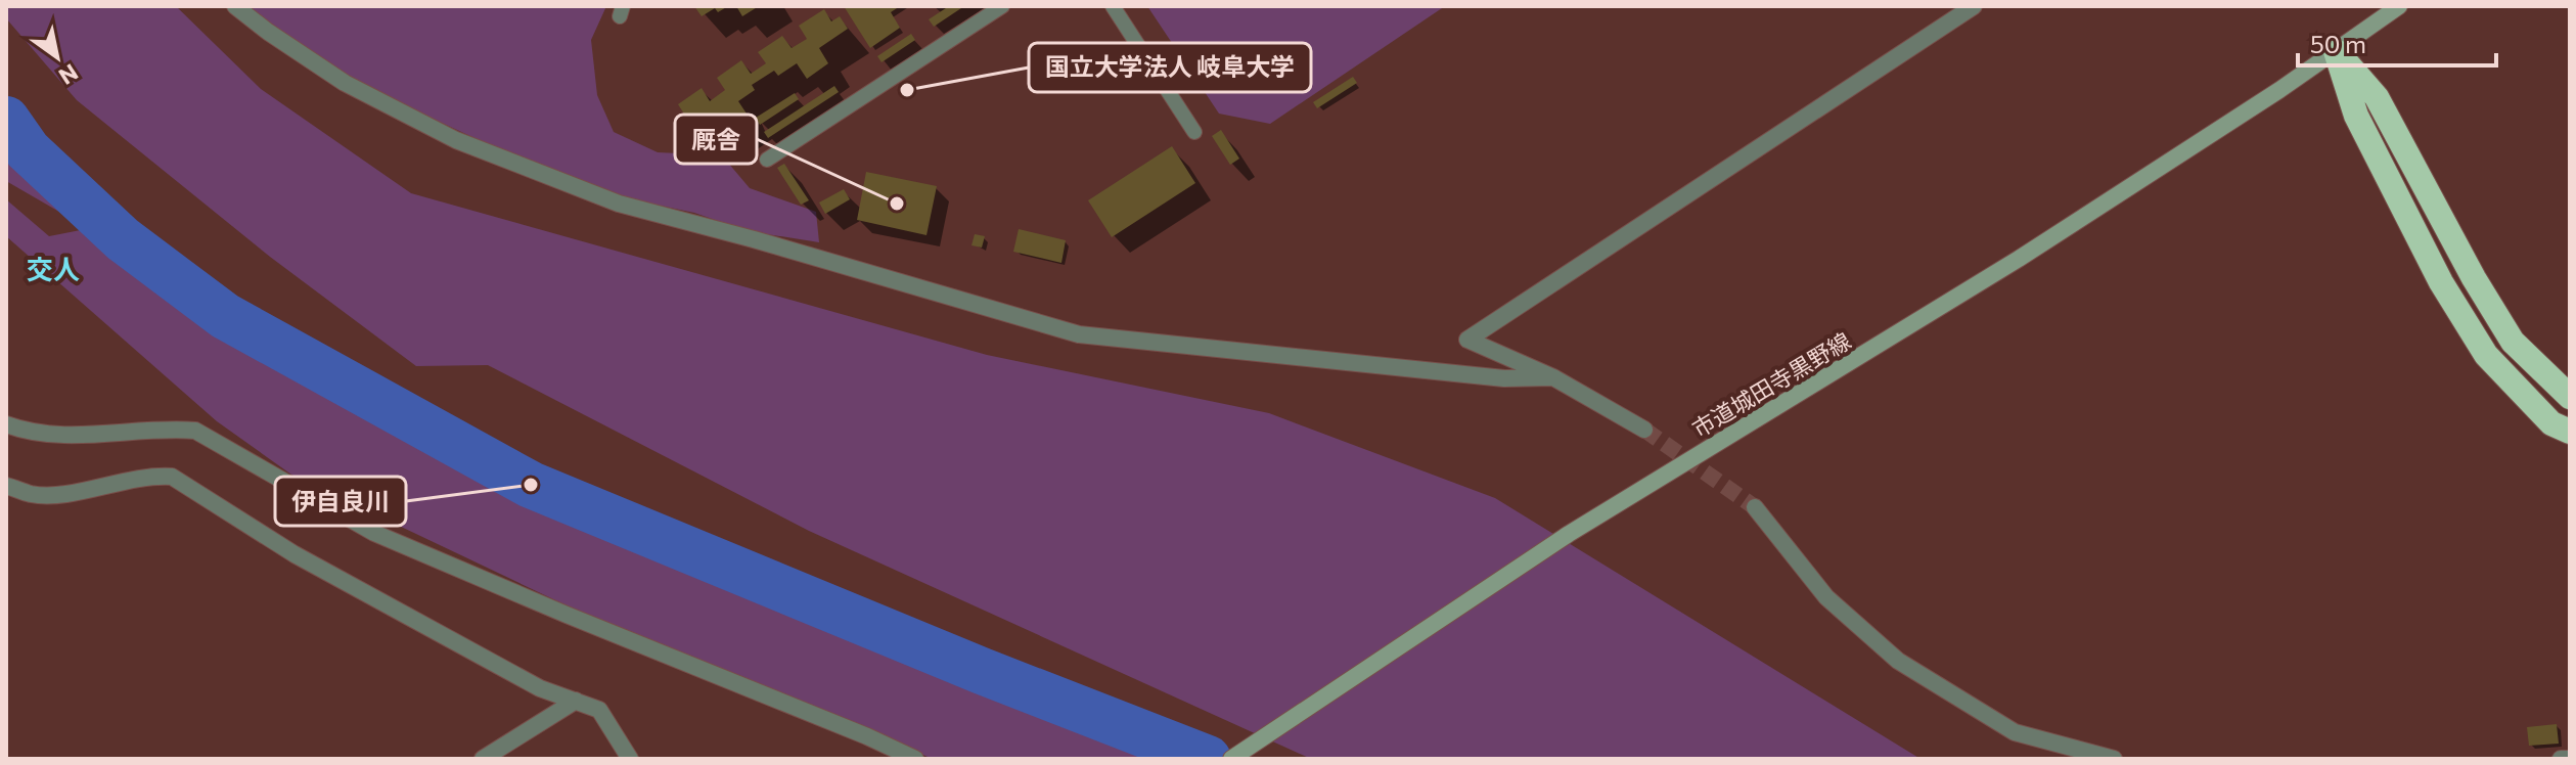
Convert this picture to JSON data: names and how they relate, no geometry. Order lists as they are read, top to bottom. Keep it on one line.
{"streets":{"street":["市道城田寺黒野線"]},"districts":["交人"],"places":["国立大学法人 岐阜大学","厩舎","伊自良川"],"scale_bar":"50 m","north":"bottom right"}
